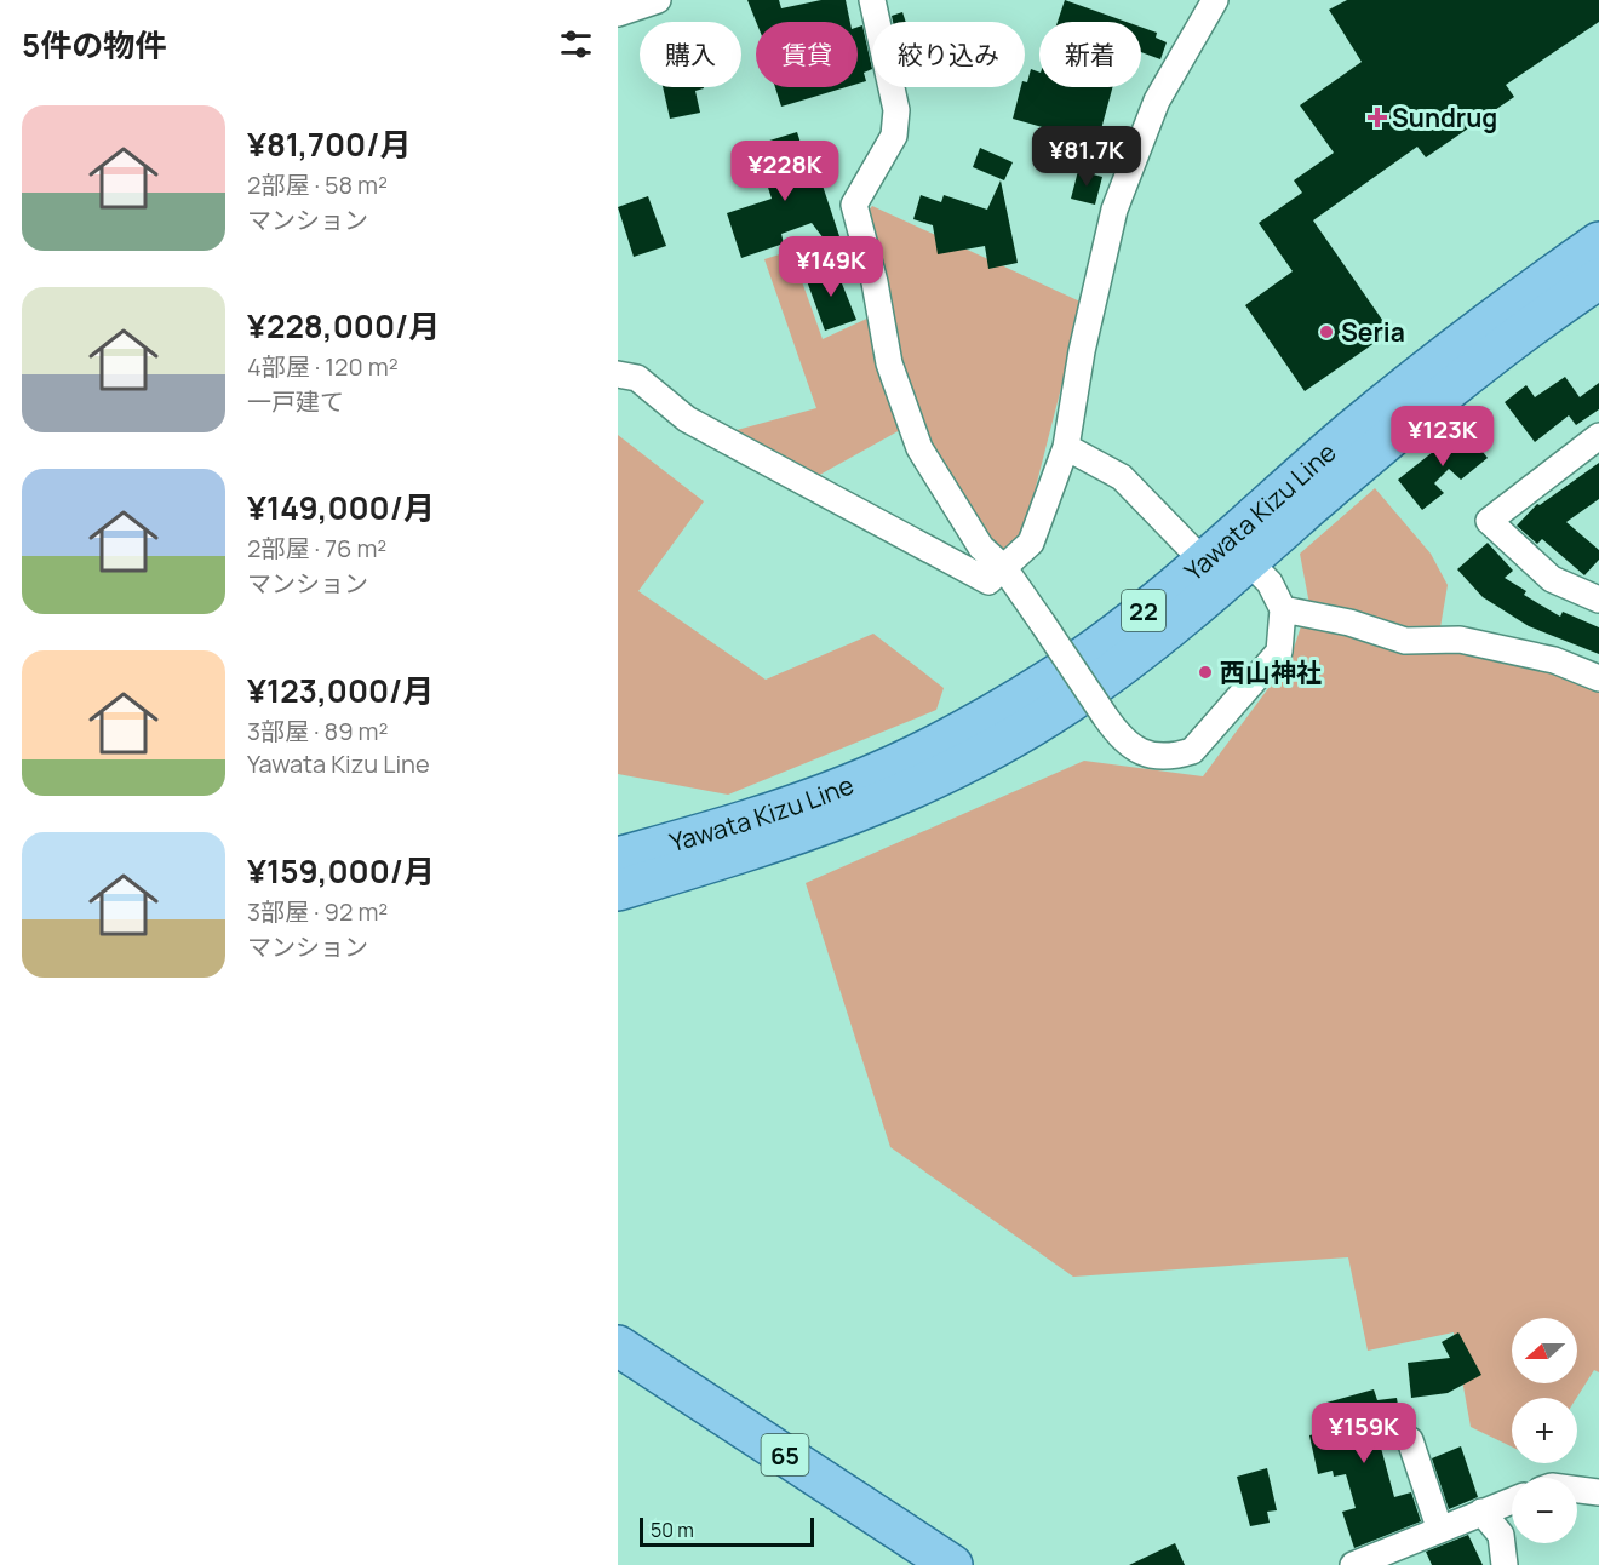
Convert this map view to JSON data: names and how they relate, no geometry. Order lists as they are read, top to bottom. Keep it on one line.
{"streets":{"main road":["Yawata Kizu Line","22","65"]},"places":{"health":["Sundrug"],"other":["Seria","西山神社"]},"scale_bar":"50 m","north":"left","page":{"heading":"5件の物件","chip":["購入","賃貸","絞り込み","新着"],"list":[{"name":"¥81,700/月","note":"2部屋 · 58 m² · マンション"},{"name":"¥228,000/月","note":"4部屋 · 120 m² · 一戸建て"},{"name":"¥149,000/月","note":"2部屋 · 76 m² · マンション"},{"name":"¥123,000/月","note":"3部屋 · 89 m² · Yawata Kizu Line"},{"name":"¥159,000/月","note":"3部屋 · 92 m² · マンション"}],"price":["¥81.7K","¥228K","¥149K","¥123K","¥159K"],"map_buttons":["+","−"],"scale":"50 m"}}
